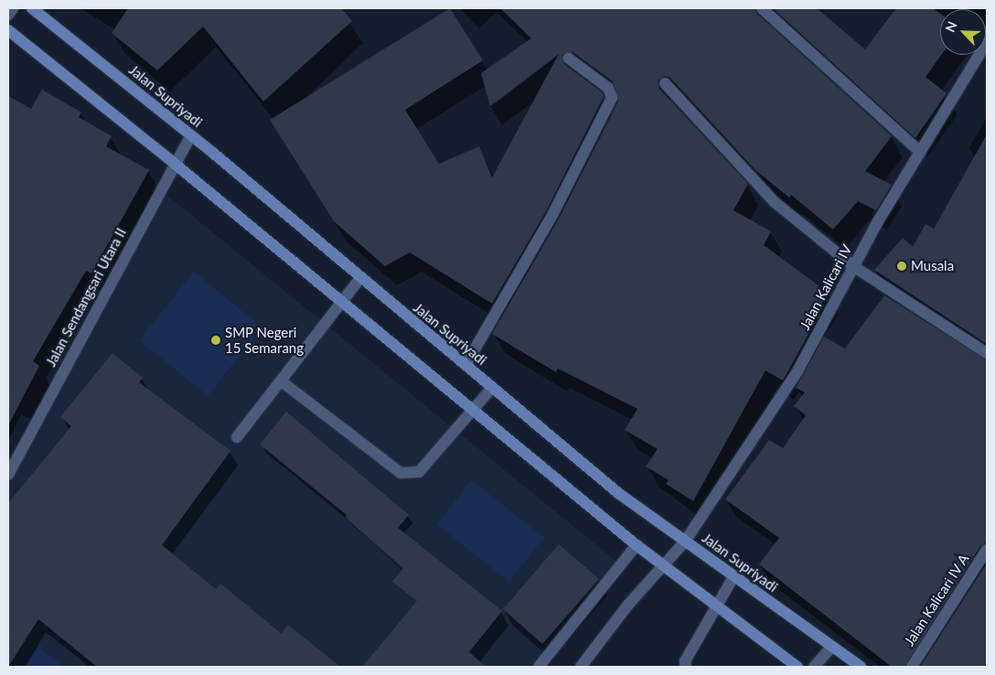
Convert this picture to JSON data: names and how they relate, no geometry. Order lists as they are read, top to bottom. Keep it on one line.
{"streets":{"street":["Jalan Supriyadi","Jalan Kalicari IV","Jalan Sendangsari Utara II","Jalan Kalicari IV A"]},"crossings":[["Jalan Supriyadi","Jalan Kalicari IV"],["Jalan Supriyadi","Jalan Sendangsari Utara II"]],"places":["Musala","SMP Negeri 15 Semarang"],"north":"top left"}
